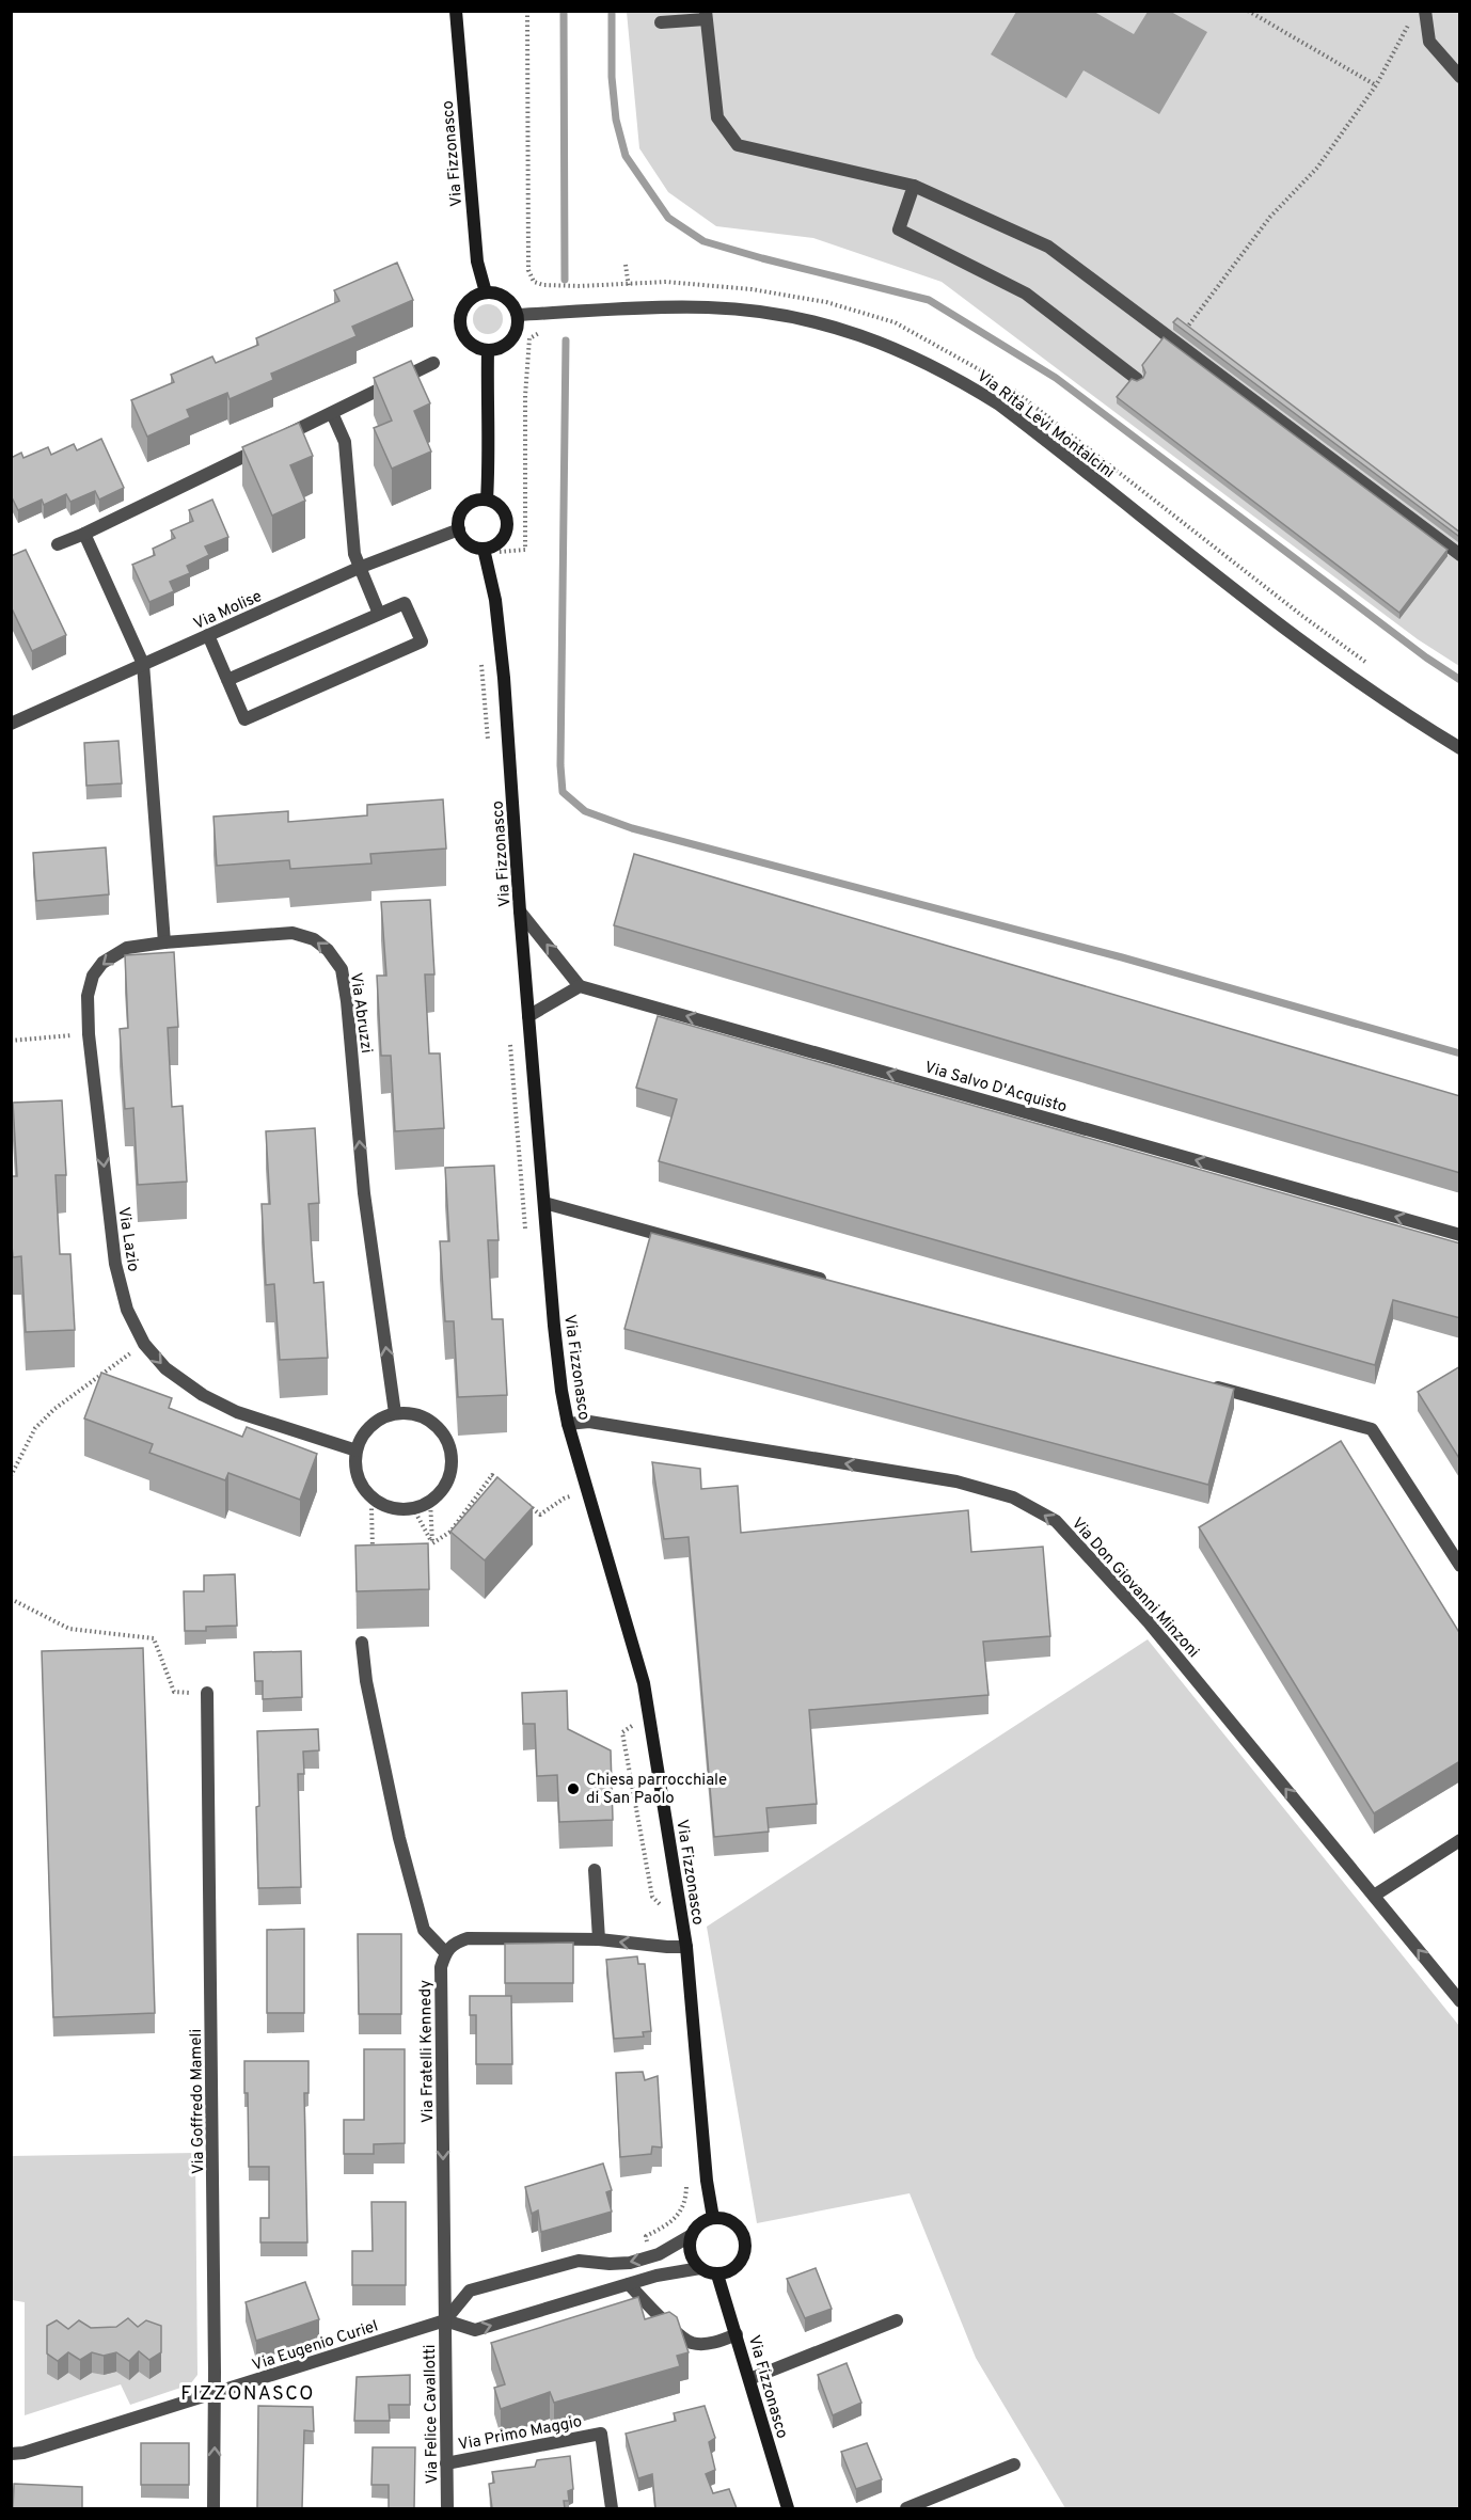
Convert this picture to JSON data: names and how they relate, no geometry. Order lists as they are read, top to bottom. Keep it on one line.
{"streets":{"main road":["Via Fizzonasco"],"street":["Via Rita Levi Montalcini","Via Molise","Via Abruzzi","Via Salvo D'Acquisto","Via Lazio","Via Don Giovanni Minzoni","Via Fratelli Kennedy","Via Goffredo Mameli","Via Eugenio Curiel","Via Felice Cavallotti","Via Primo Maggio"]},"crossings":[["Via Fizzonasco","Via Rita Levi Montalcini"],["Via Fizzonasco","Via Molise"],["Via Fizzonasco","Via Don Giovanni Minzoni"],["Via Abruzzi","Via Lazio"],["Via Fratelli Kennedy","Via Eugenio Curiel"],["Via Fratelli Kennedy","Via Felice Cavallotti"],["Via Goffredo Mameli","Via Eugenio Curiel"],["Via Eugenio Curiel","Via Felice Cavallotti"],["Via Felice Cavallotti","Via Primo Maggio"]],"one_way":["Via Abruzzi","Via Salvo D'Acquisto","Via Don Giovanni Minzoni","Via Fratelli Kennedy"],"districts":["FIZZONASCO"],"places":["Chiesa parrocchiale di San Paolo"]}
